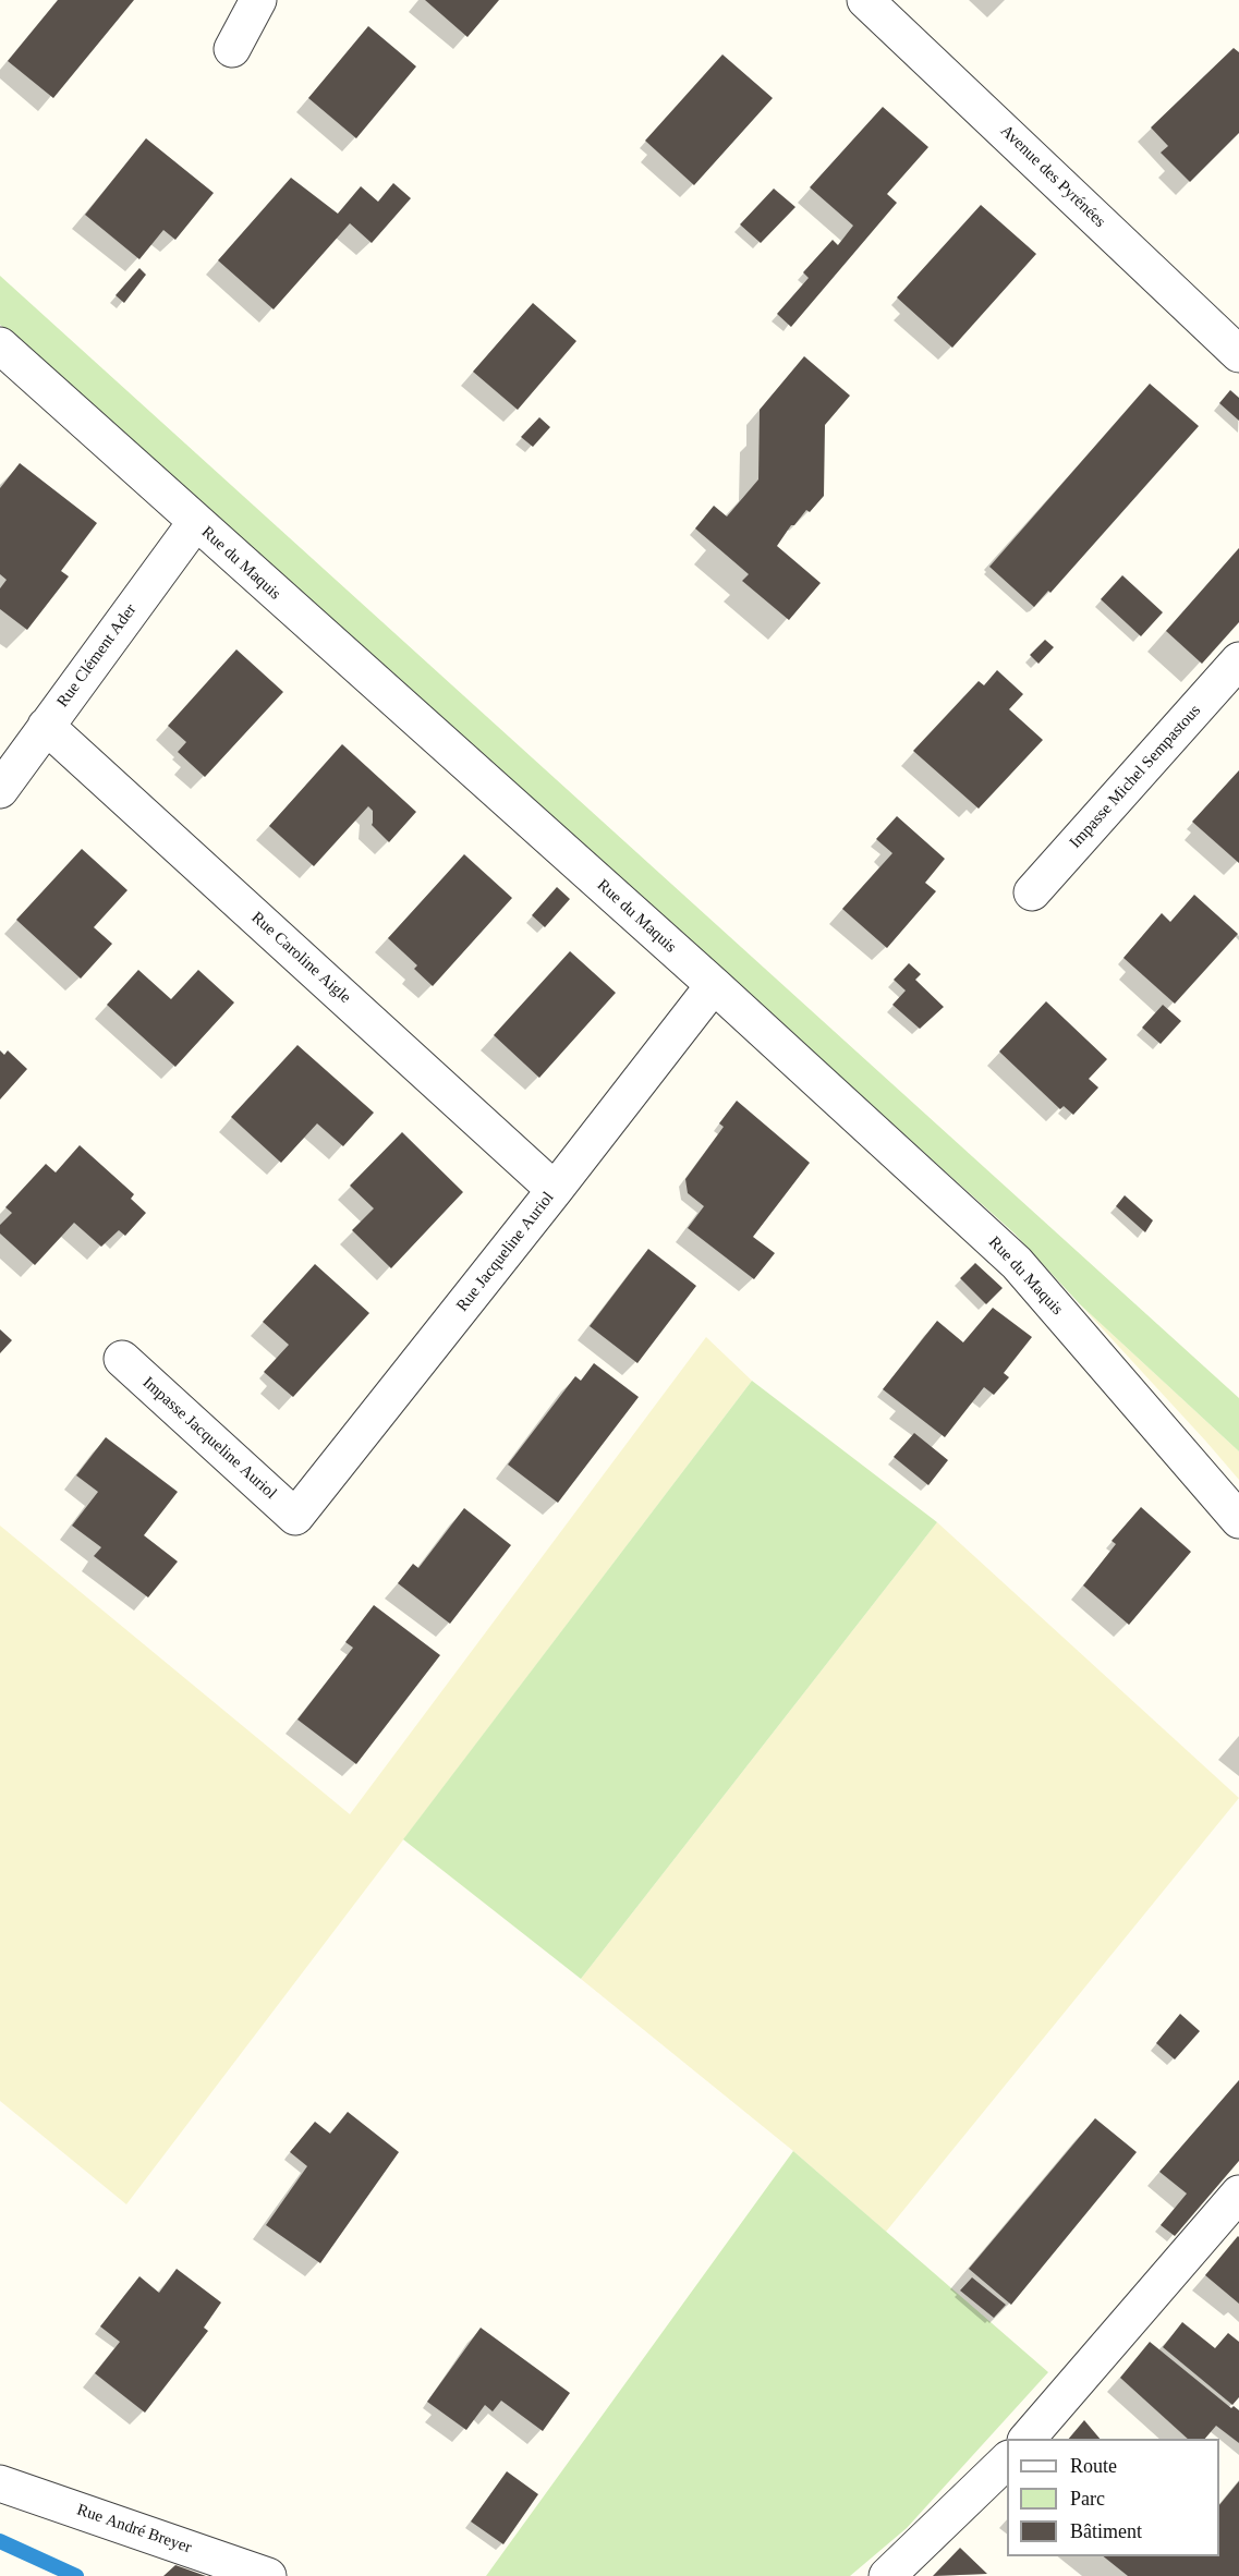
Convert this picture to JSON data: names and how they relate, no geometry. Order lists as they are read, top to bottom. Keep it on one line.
{"streets":{"street":["Avenue des Pyrénées","Rue du Maquis","Rue Clément Ader","Impasse Michel Sempastous","Rue Caroline Aigle","Rue Jacqueline Auriol","Impasse Jacqueline Auriol","Rue André Breyer"]},"crossings":[["Rue du Maquis","Rue Clément Ader"],["Rue du Maquis","Rue Jacqueline Auriol"],["Rue Clément Ader","Rue Caroline Aigle"],["Rue Caroline Aigle","Rue Jacqueline Auriol"],["Rue Jacqueline Auriol","Impasse Jacqueline Auriol"]],"legend":["Route","Parc","Bâtiment"]}
